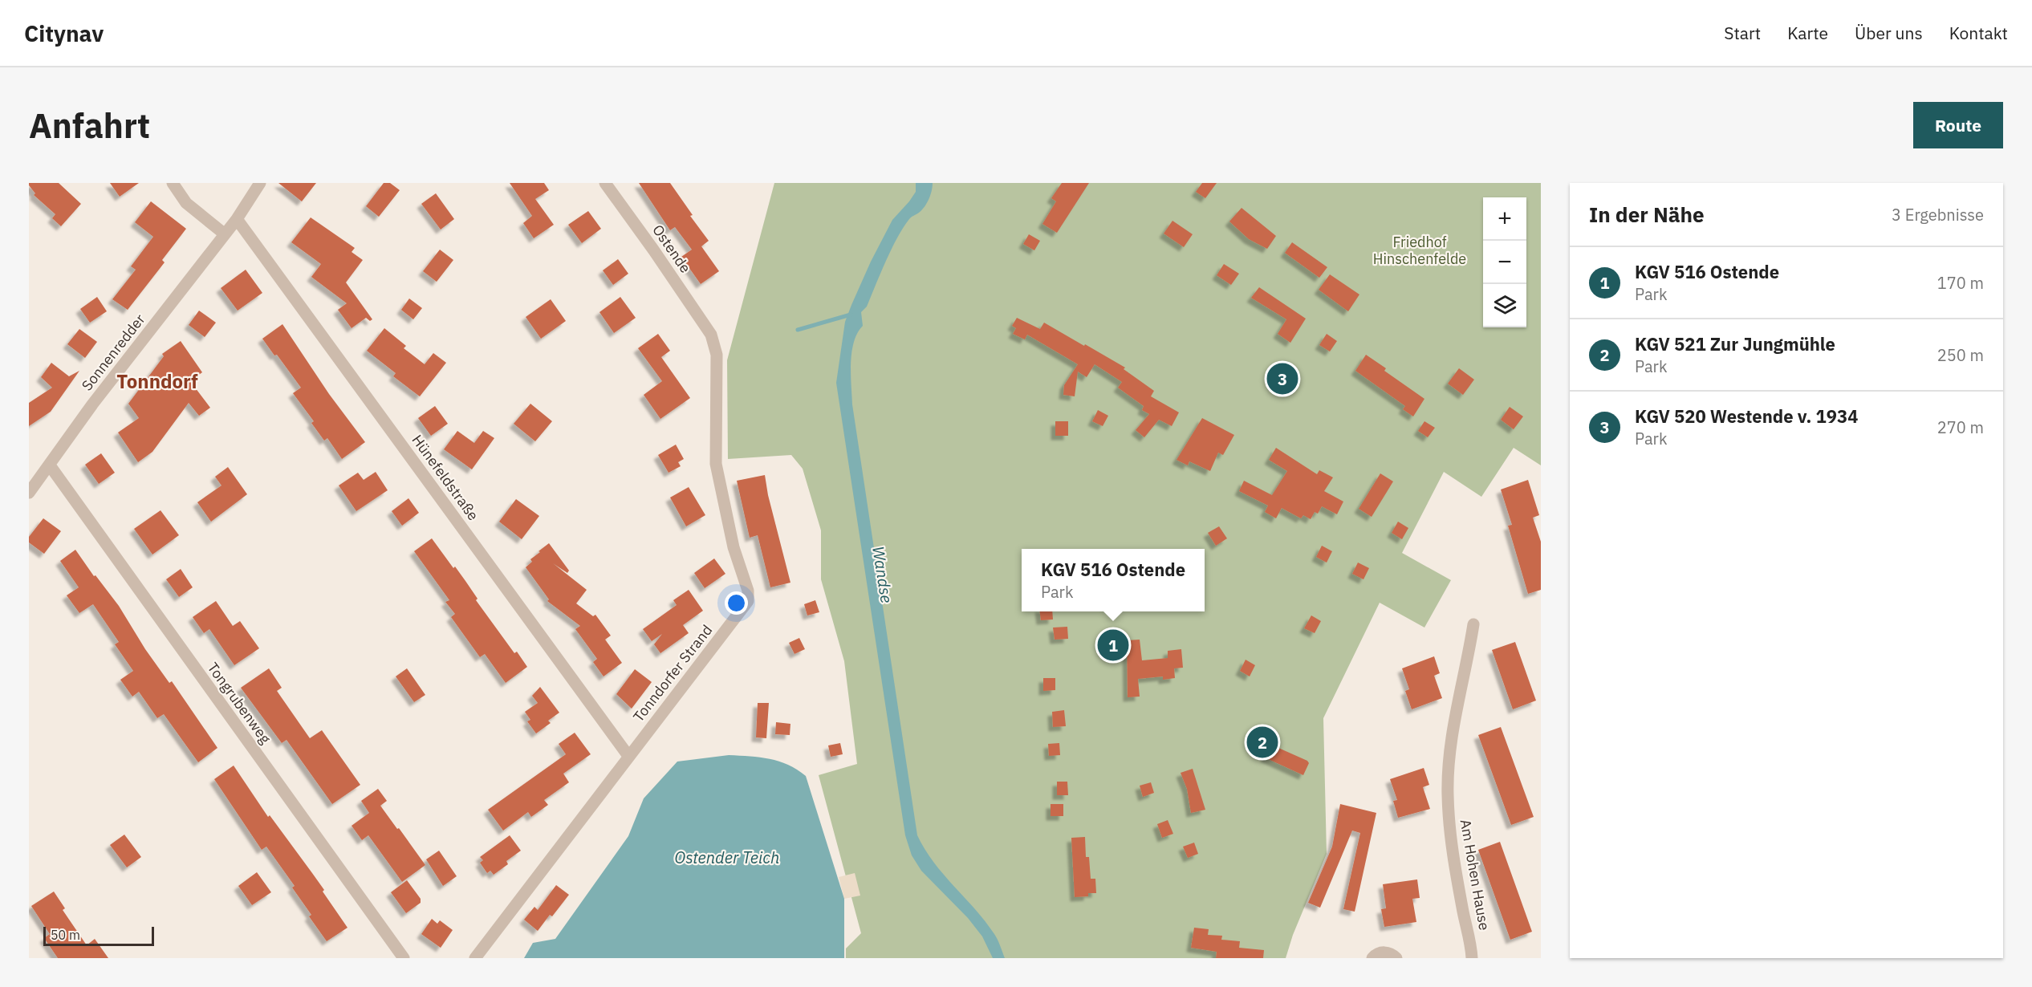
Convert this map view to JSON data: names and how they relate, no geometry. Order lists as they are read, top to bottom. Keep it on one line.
{"streets":{"street":["Ostende","Sonnenredder","Hünefeldstraße","Tonndorfer Strand","Tongrubenweg","Am Hohen Hause"]},"crossings":[["Ostende","Tonndorfer Strand"],["Sonnenredder","Hünefeldstraße"],["Sonnenredder","Tongrubenweg"],["Hünefeldstraße","Tonndorfer Strand"]],"districts":["Tonndorf"],"water":["Wandse","Ostender Teich"],"parks":["Friedhof Hinschenfelde"],"scale_bar":"50 m","page":{"header":"Citynav","nav":["Start","Karte","Über uns","Kontakt"],"buttons":"Route","title":"Anfahrt","heading":["In der Nähe","3 Ergebnisse"],"map_buttons":["+","−"],"list":[{"mark":"1","name":"KGV 516 Ostende","note":"Park","value":"170 m"},{"mark":"2","name":"KGV 521 Zur Jungmühle","note":"Park","value":"250 m"},{"mark":"3","name":"KGV 520 Westende v. 1934","note":"Park","value":"270 m"}],"pins":["3","1","2"],"popup":["KGV 516 Ostende","Park"],"scale":"50 m"}}
